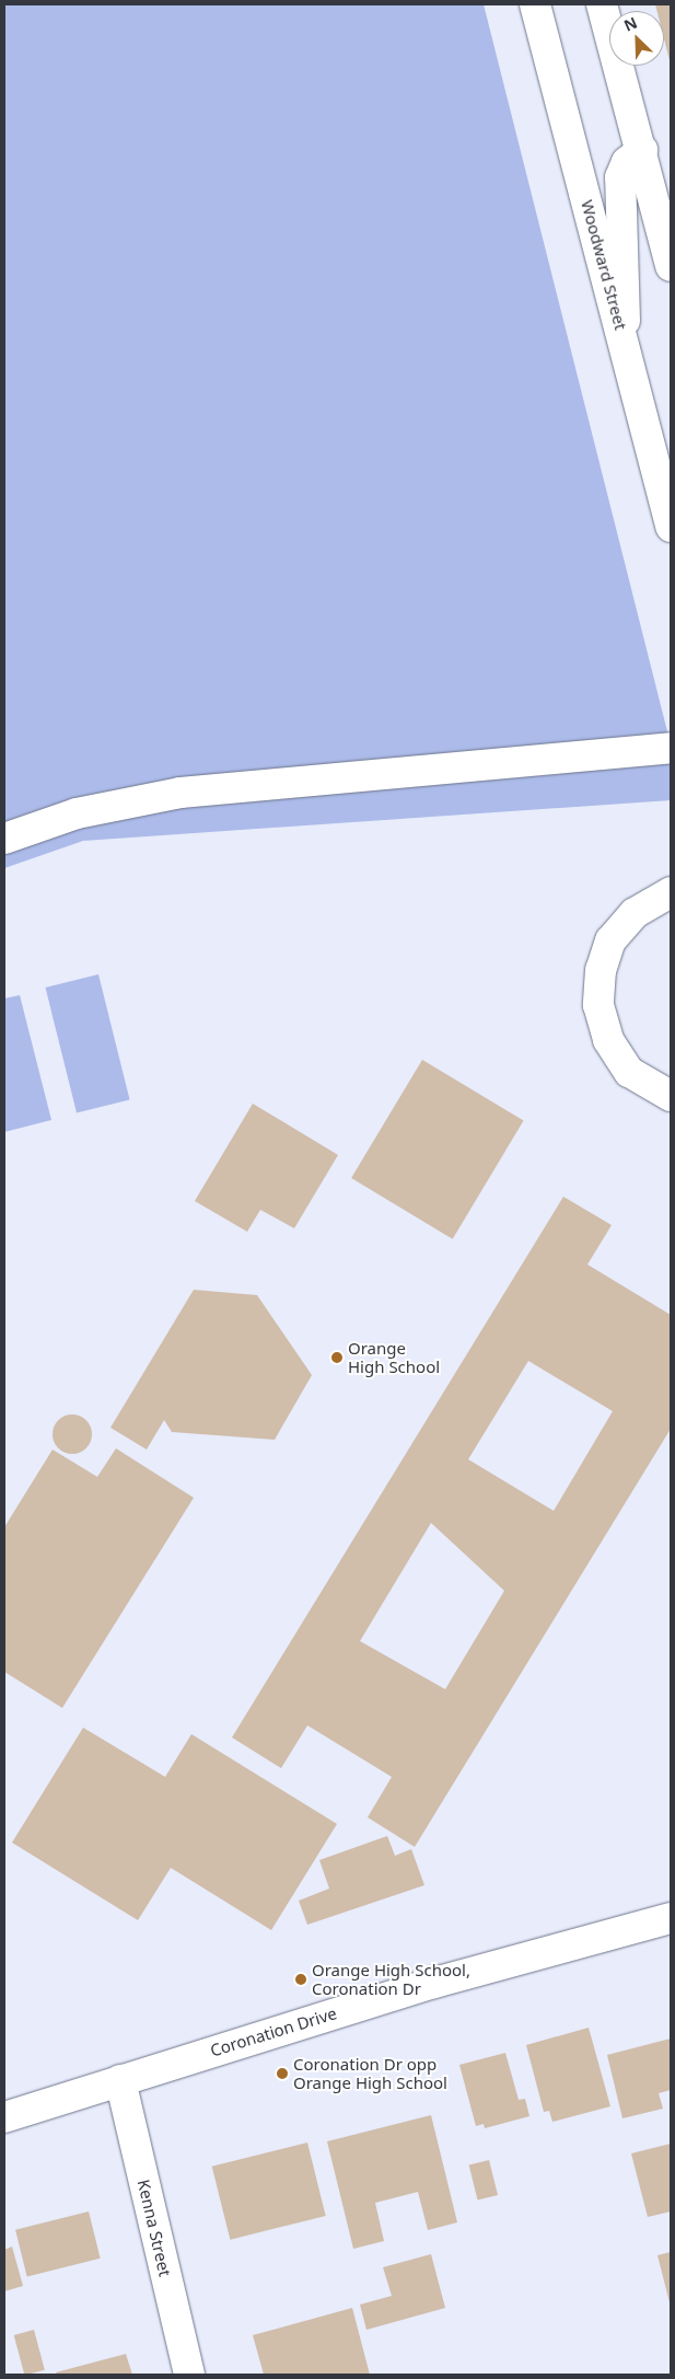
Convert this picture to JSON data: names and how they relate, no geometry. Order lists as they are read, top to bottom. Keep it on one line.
{"streets":{"main road":["Woodward Street","Coronation Drive","Kenna Street"]},"crossings":[["Coronation Drive","Kenna Street"]],"places":["Orange High School","Orange High School, Coronation Dr","Coronation Dr opp Orange High School"],"north":"top left"}
